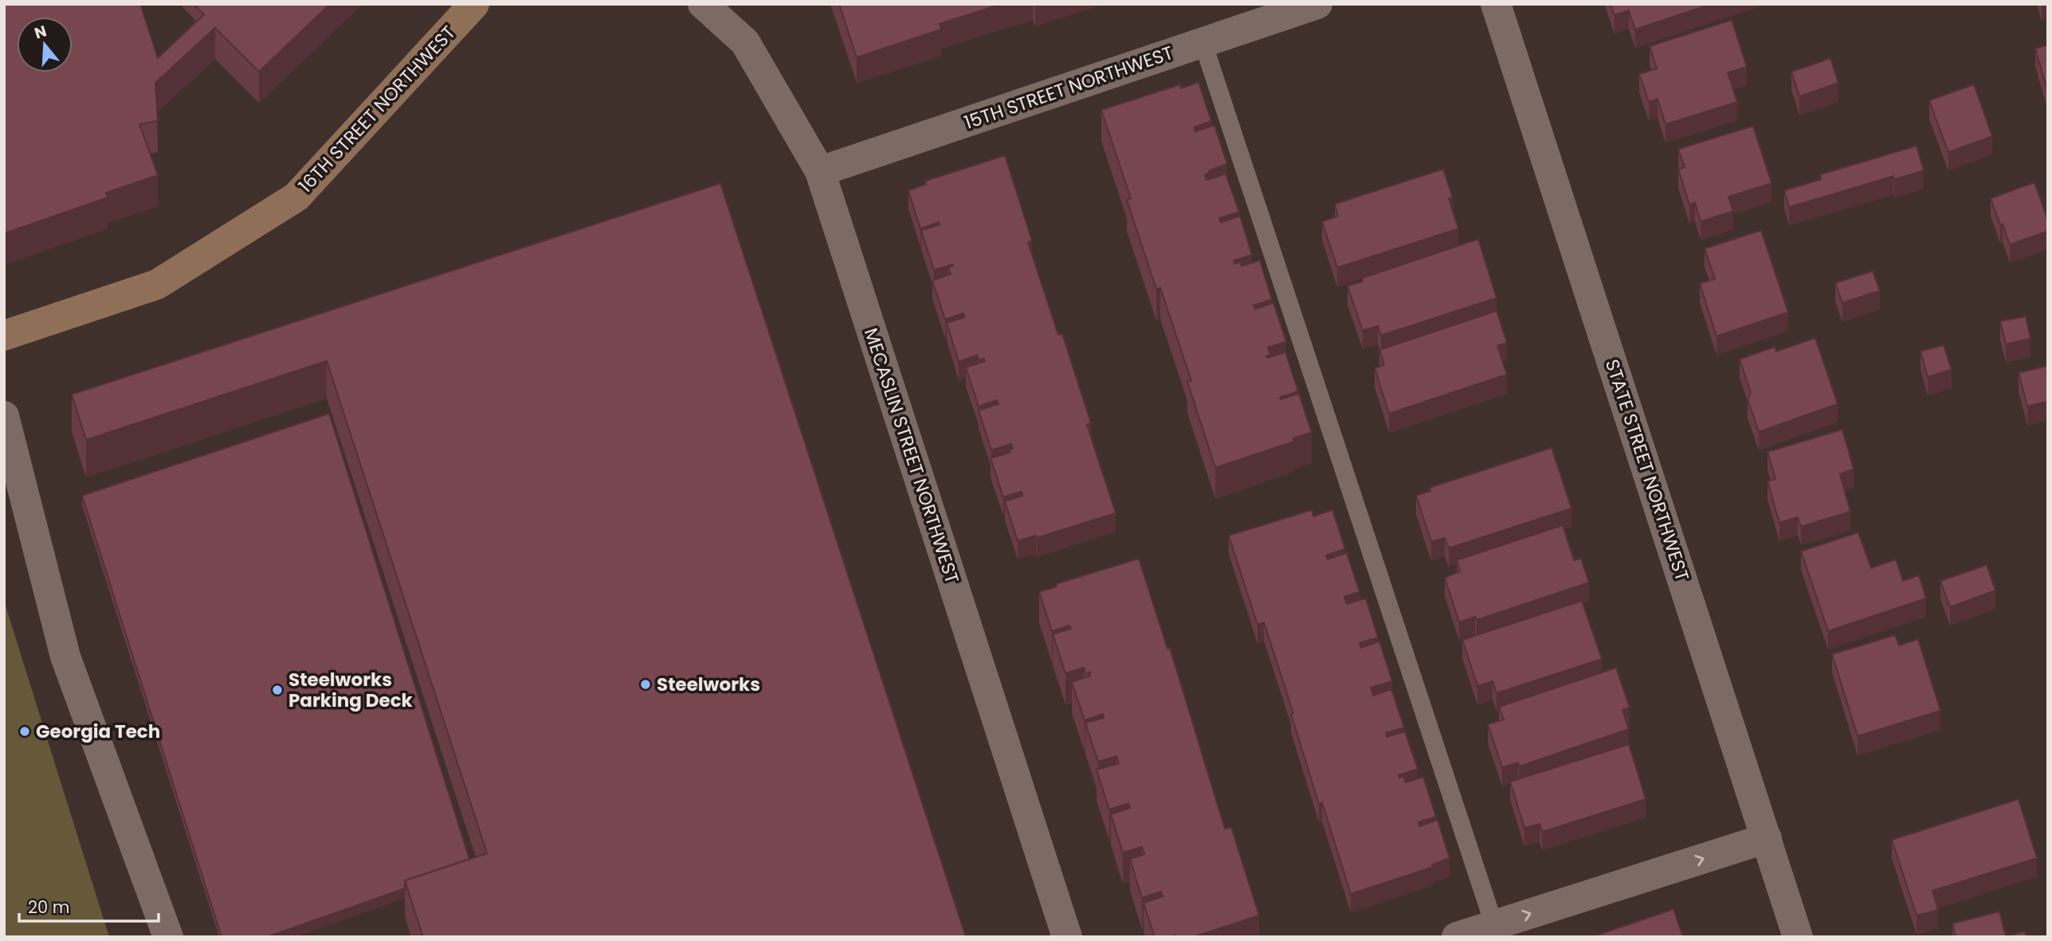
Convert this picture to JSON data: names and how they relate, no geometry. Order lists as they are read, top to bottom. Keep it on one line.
{"streets":{"street":["15TH STREET NORTHWEST","16TH STREET NORTHWEST","MECASLIN STREET NORTHWEST","STATE STREET NORTHWEST"]},"crossings":[["15TH STREET NORTHWEST","MECASLIN STREET NORTHWEST"]],"places":["Steelworks","Steelworks Parking Deck","Georgia Tech"],"scale_bar":"20 m","north":"top"}
